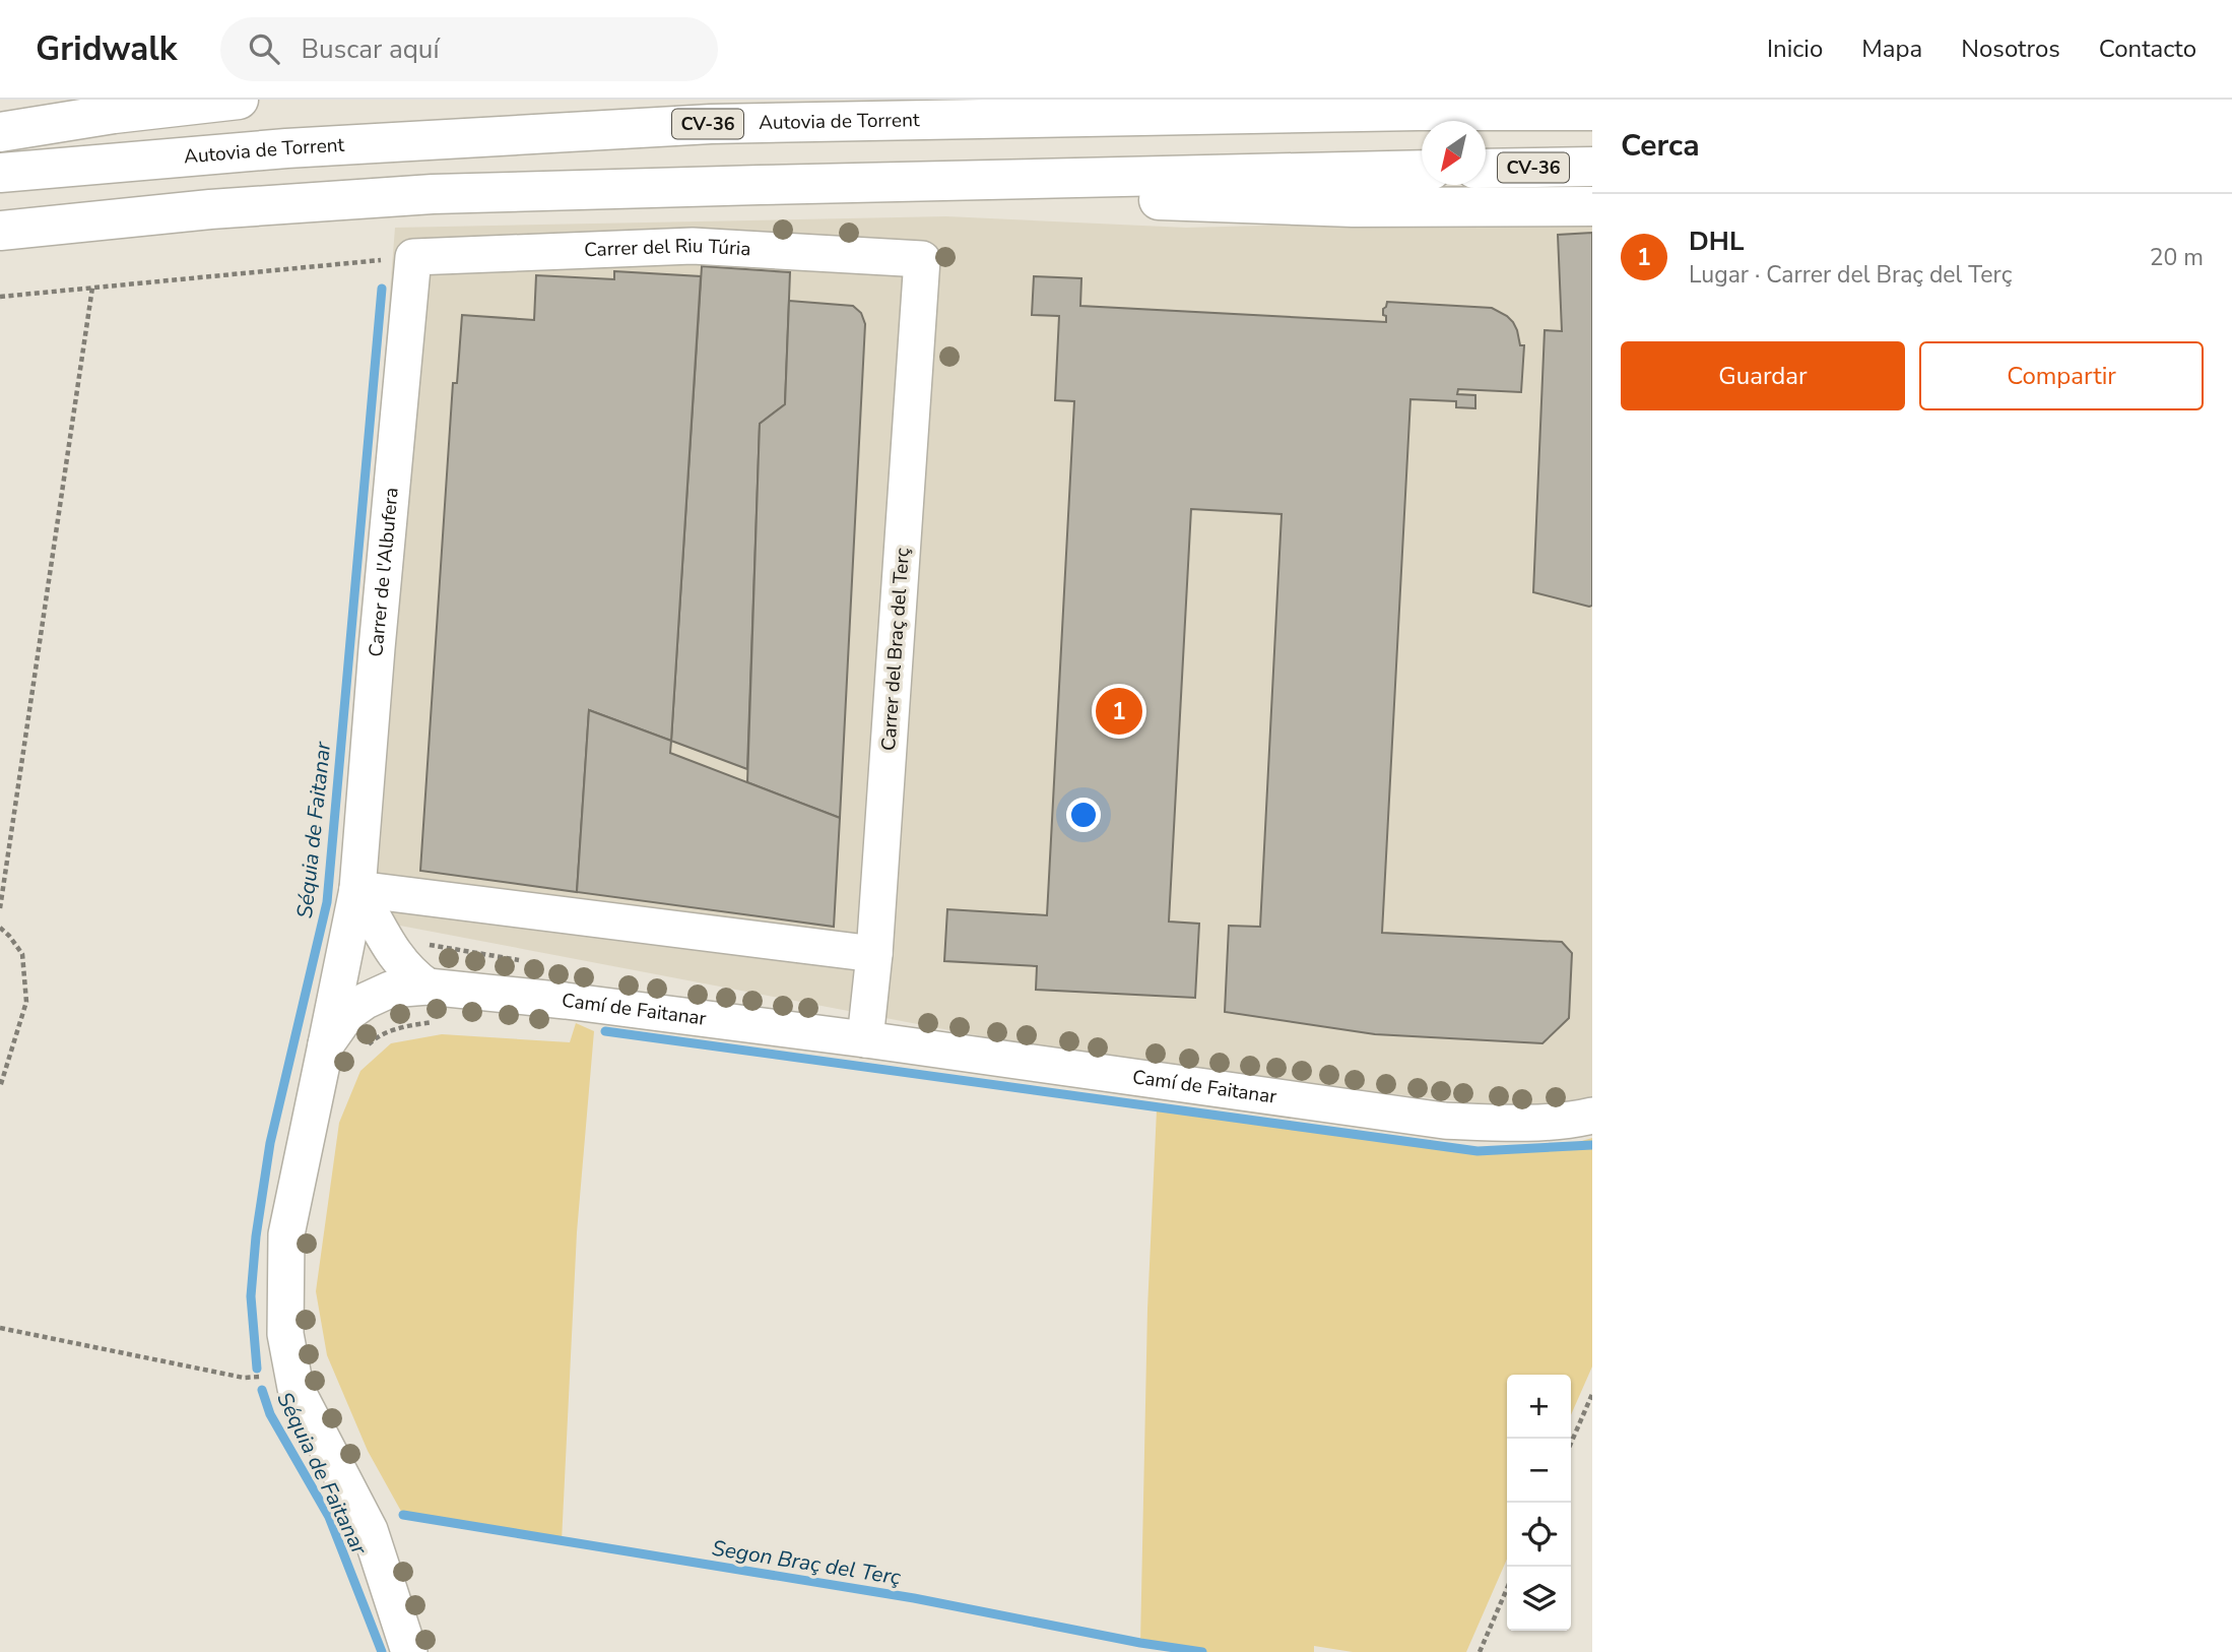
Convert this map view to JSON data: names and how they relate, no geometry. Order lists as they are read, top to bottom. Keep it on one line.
{"streets":{"highway":["Autovia de Torrent","CV-36"],"street":["Carrer del Riu Túria","Carrer de l'Albufera","Carrer del Braç del Terç","Camí de Faitanar"]},"crossings":[["Carrer del Riu Túria","Carrer de l'Albufera"],["Carrer del Riu Túria","Carrer del Braç del Terç"],["Carrer de l'Albufera","Camí de Faitanar"],["Carrer del Braç del Terç","Camí de Faitanar"]],"water":["Séquia de Faitanar","Segon Braç del Terç"],"north":"bottom left","page":{"header":"Gridwalk","search":"Buscar aquí","nav":["Inicio","Mapa","Nosotros","Contacto"],"heading":"Cerca","list":[{"mark":"1","name":"DHL","note":"Lugar · Carrer del Braç del Terç","value":"20 m"}],"buttons":["Guardar","Compartir"],"pins":"1","map_buttons":["+","−"]}}
